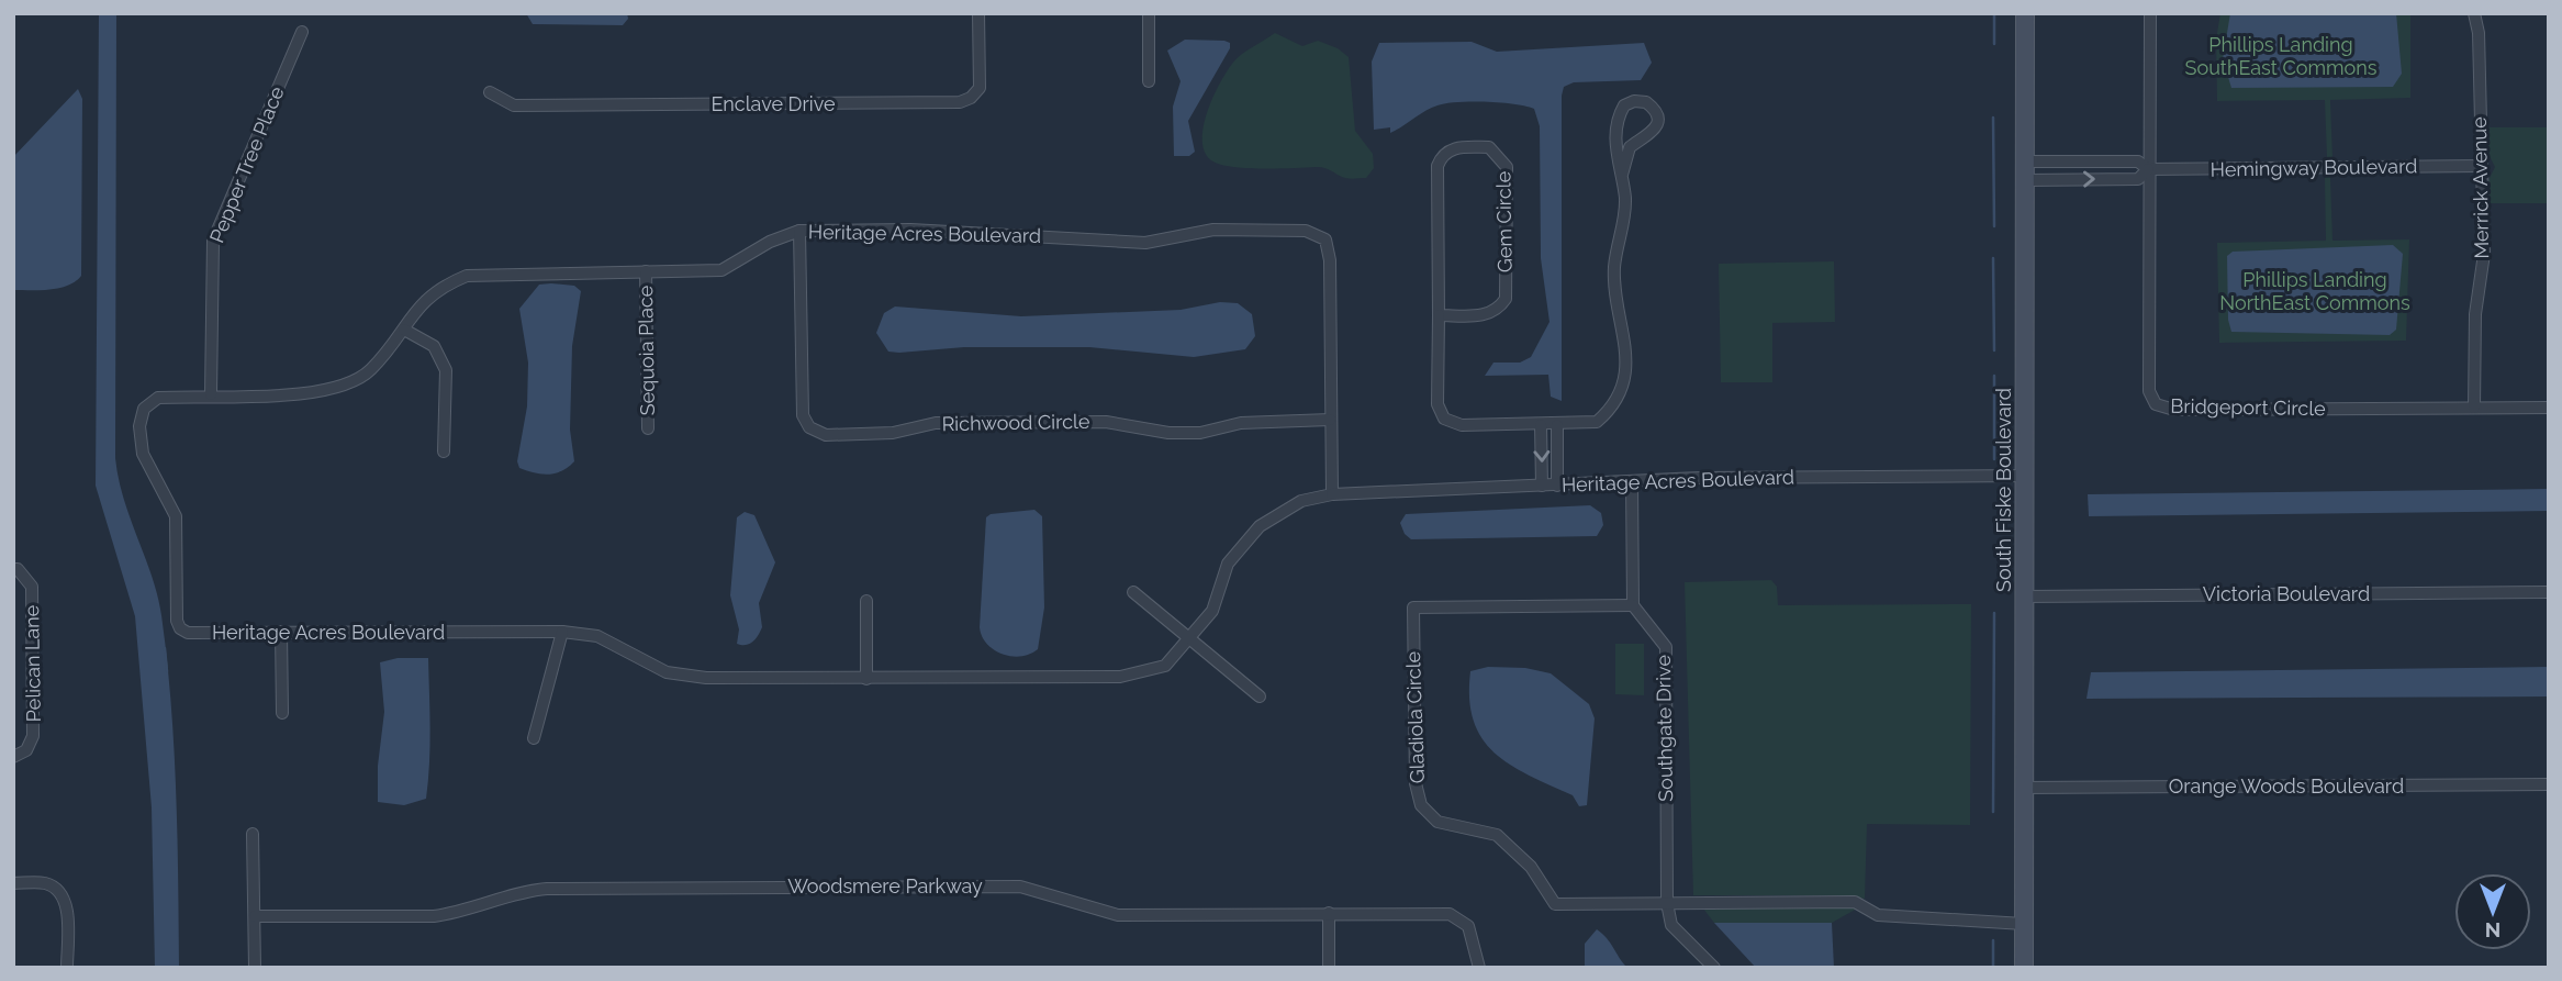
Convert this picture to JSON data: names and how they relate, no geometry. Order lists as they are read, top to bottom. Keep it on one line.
{"streets":{"main road":["South Fiske Boulevard"],"street":["Enclave Drive","Pepper Tree Place","Hemingway Boulevard","Merrick Avenue","Gem Circle","Heritage Acres Boulevard","Sequoia Place","Bridgeport Circle","Richwood Circle","Victoria Boulevard","Pelican Lane","Gladiola Circle","Southgate Drive","Orange Woods Boulevard","Woodsmere Parkway"]},"crossings":[["Pepper Tree Place","Heritage Acres Boulevard"],["Hemingway Boulevard","Merrick Avenue"],["Hemingway Boulevard","Bridgeport Circle"],["Hemingway Boulevard","South Fiske Boulevard"],["Merrick Avenue","Bridgeport Circle"],["Heritage Acres Boulevard","Sequoia Place"],["Heritage Acres Boulevard","Richwood Circle"],["Heritage Acres Boulevard","South Fiske Boulevard"],["South Fiske Boulevard","Victoria Boulevard"],["South Fiske Boulevard","Orange Woods Boulevard"],["Gladiola Circle","Southgate Drive"]],"parks":["Phillips Landing SouthEast Commons","Phillips Landing NorthEast Commons"],"north":"bottom"}
